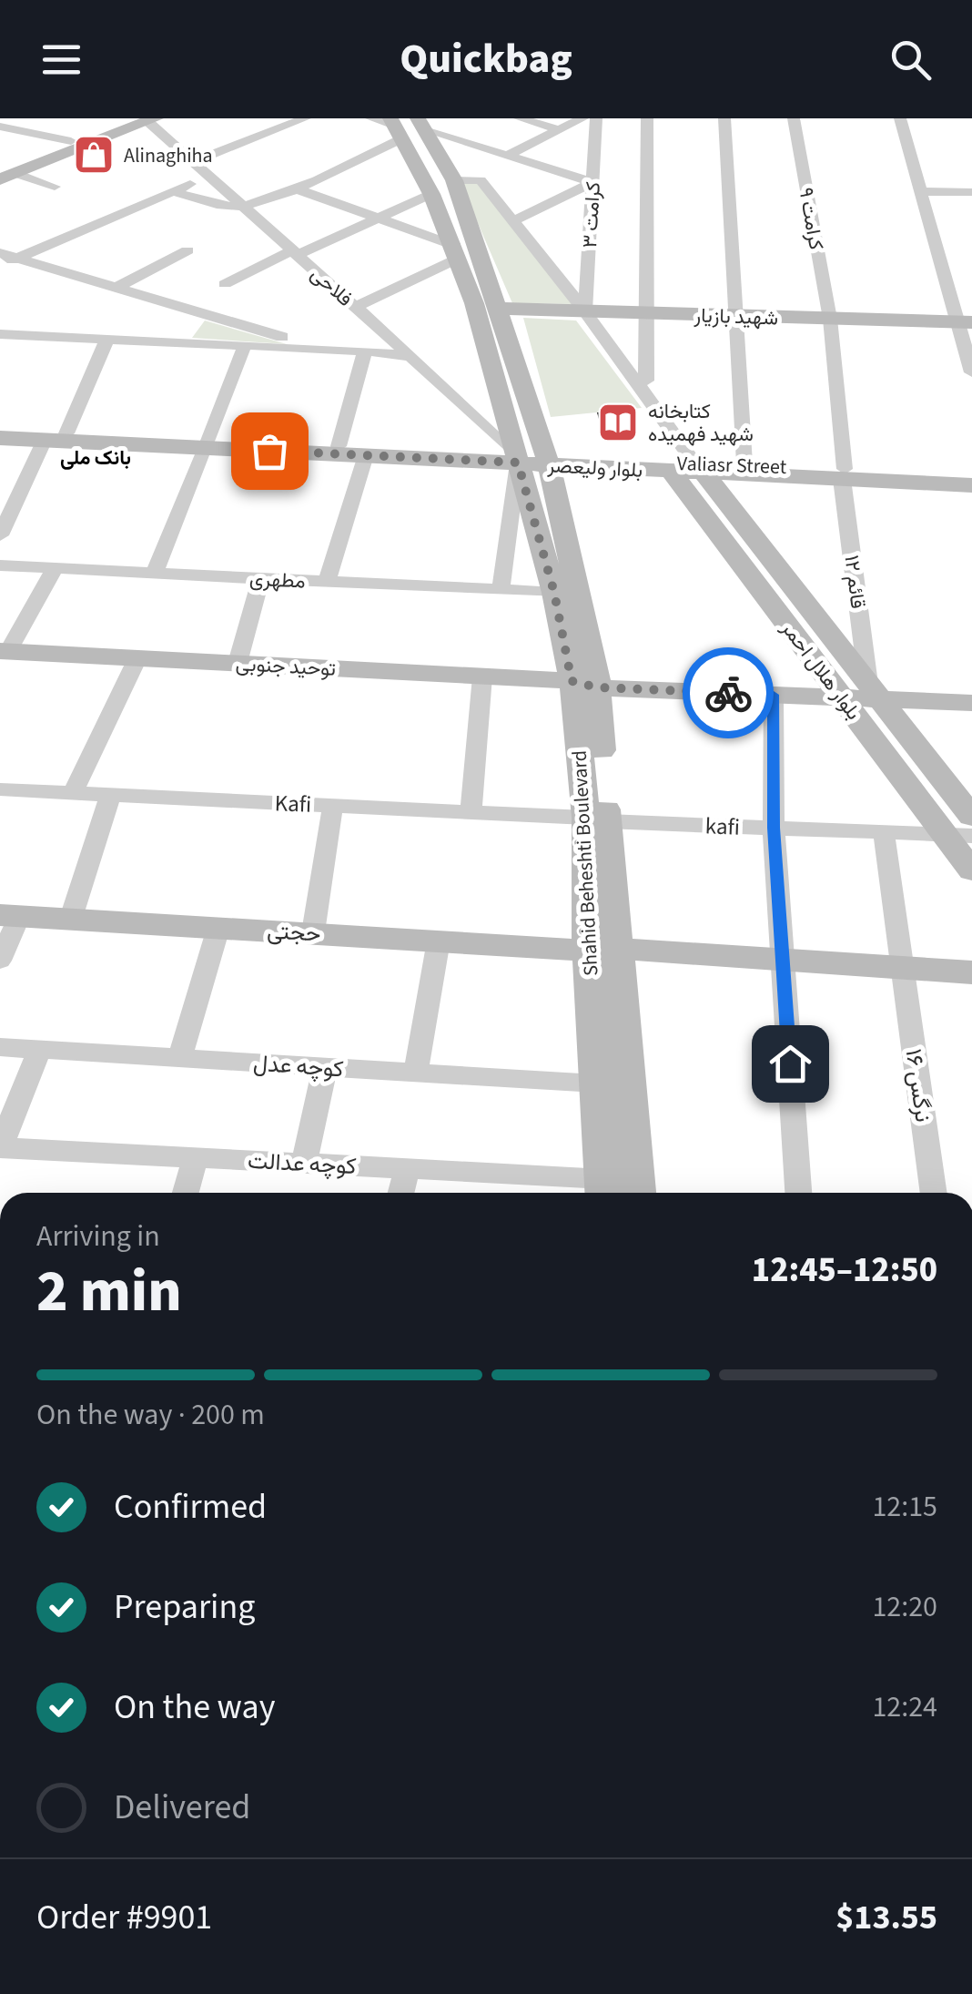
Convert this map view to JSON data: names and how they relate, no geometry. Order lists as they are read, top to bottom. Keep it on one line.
{"streets":{"street":["کرامت ۳","کرامت ۹","فلاحی","شهید بازیار","Valiasr Street","بلوار ولیعصر","مطهری","قائم ۱۲","توحید جنوبی","بلوار هلال احمر","Kafi","kafi","Shahid Beheshti Boulevard","حجتی","کوچه عدل","نرگس ۱۶","کوچه عدالت"]},"crossings":[["کرامت ۳","شهید بازیار"],["کرامت ۹","شهید بازیار"],["کرامت ۹","Valiasr Street"],["کرامت ۹","بلوار ولیعصر"],["کرامت ۹","قائم ۱۲"],["فلاحی","بلوار ولیعصر"],["فلاحی","Shahid Beheshti Boulevard"],["شهید بازیار","Shahid Beheshti Boulevard"],["Valiasr Street","بلوار ولیعصر"],["Valiasr Street","قائم ۱۲"],["Valiasr Street","بلوار هلال احمر"],["بلوار ولیعصر","قائم ۱۲"],["بلوار ولیعصر","بلوار هلال احمر"],["بلوار ولیعصر","Shahid Beheshti Boulevard"],["مطهری","Shahid Beheshti Boulevard"],["قائم ۱۲","بلوار هلال احمر"],["توحید جنوبی","Shahid Beheshti Boulevard"],["بلوار هلال احمر","kafi"],["Kafi","kafi"],["Kafi","Shahid Beheshti Boulevard"],["kafi","Shahid Beheshti Boulevard"],["kafi","نرگس ۱۶"],["Shahid Beheshti Boulevard","حجتی"],["Shahid Beheshti Boulevard","کوچه عدل"],["Shahid Beheshti Boulevard","کوچه عدالت"],["حجتی","نرگس ۱۶"]],"districts":["بانک ملی"],"places":{"shop":["Alinaghiha"],"library":["کتابخانه شهید فهمیده"]},"page":{"header":"Quickbag","heading":["2 min","Arriving in","12:45–12:50"],"panel":["Order #9901","$13.55"],"bar":"On the way · 200 m","list":[["Confirmed","12:15"],["Preparing","12:20"],["On the way","12:24"],"Delivered"]}}
